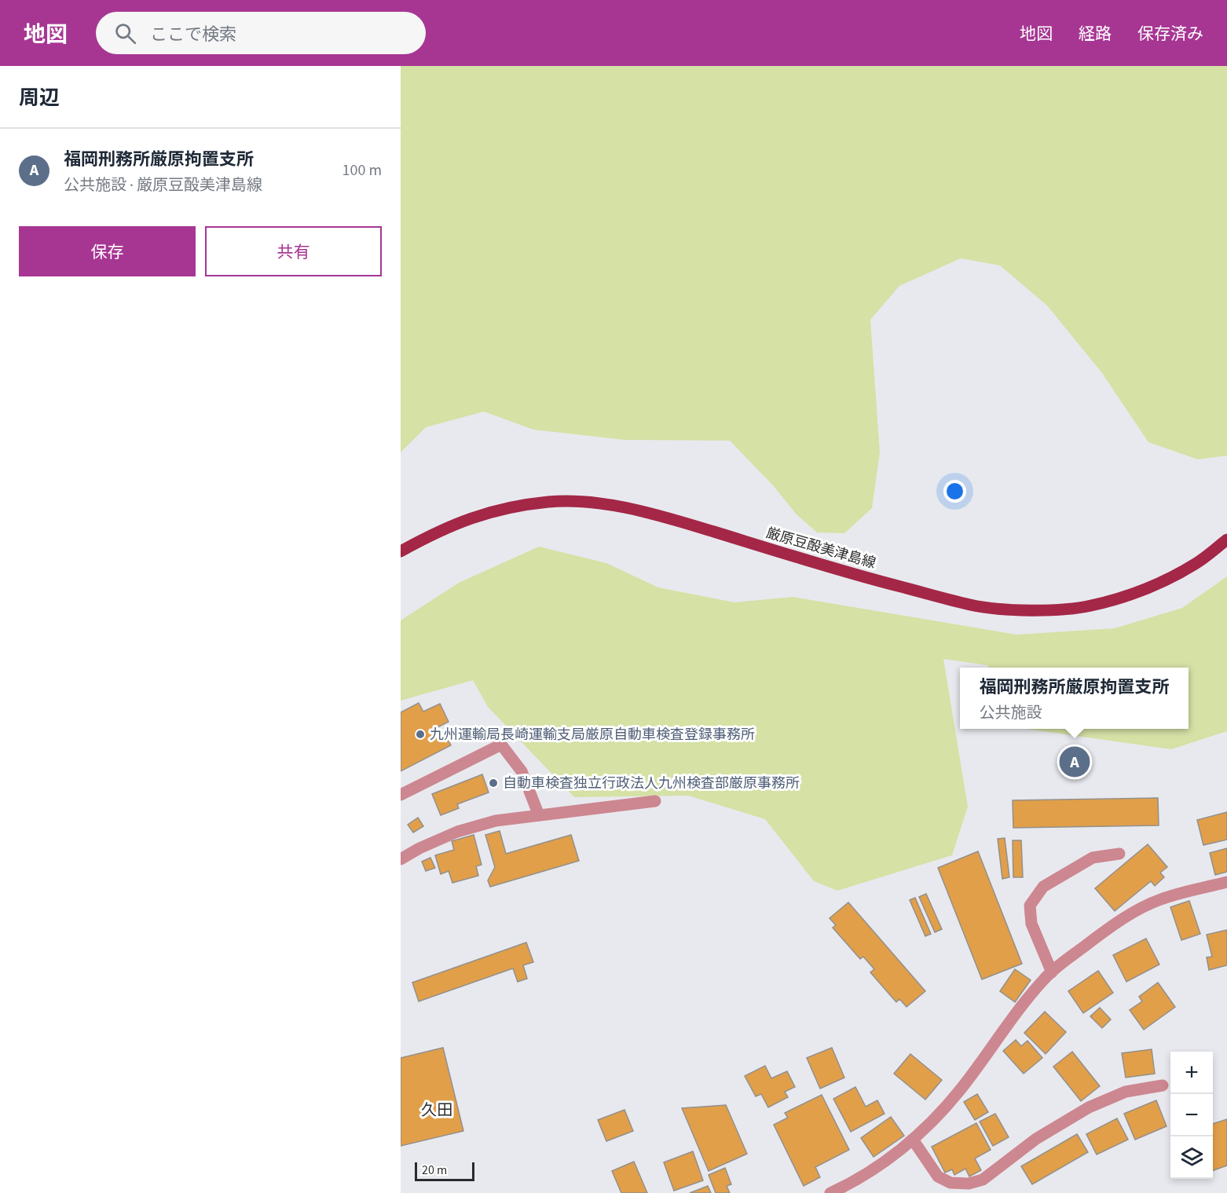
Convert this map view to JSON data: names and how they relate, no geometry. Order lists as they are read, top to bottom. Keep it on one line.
{"streets":{"main road":["厳原豆酘美津島線"]},"districts":["久田"],"places":["九州運輸局長崎運輸支局厳原自動車検査登録事務所","自動車検査独立行政法人九州検査部厳原事務所"],"scale_bar":"20 m","page":{"header":"地図","search":"ここで検索","nav":["地図","経路","保存済み"],"heading":"周辺","list":[{"mark":"A","name":"福岡刑務所厳原拘置支所","note":"公共施設 · 厳原豆酘美津島線","value":"100 m"}],"buttons":["保存","共有"],"popup":["福岡刑務所厳原拘置支所","公共施設"],"pins":"A","map_buttons":["+","−"],"scale":"20 m"}}
